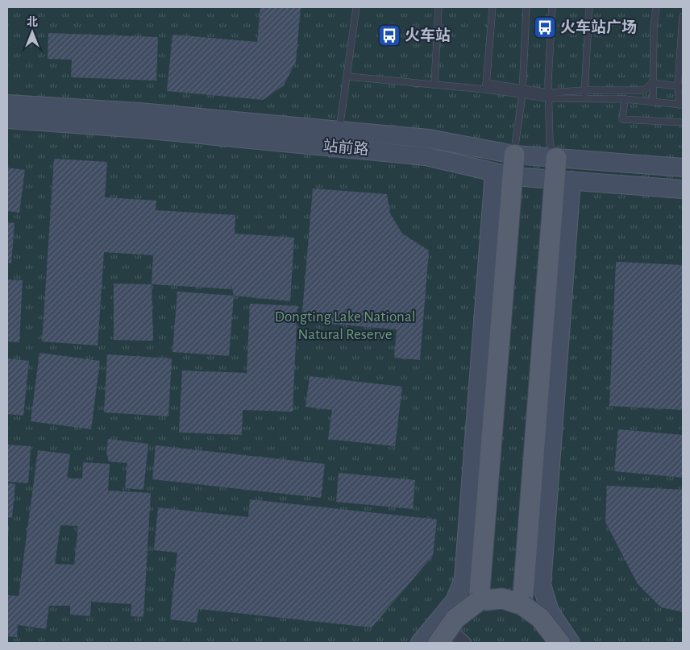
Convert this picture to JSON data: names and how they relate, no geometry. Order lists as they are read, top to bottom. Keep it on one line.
{"streets":{"main road":["站前路"]},"parks":["Dongting Lake National Natural Reserve"],"places":{"bus stop":["火车站广场","火车站"]},"north":"top"}
